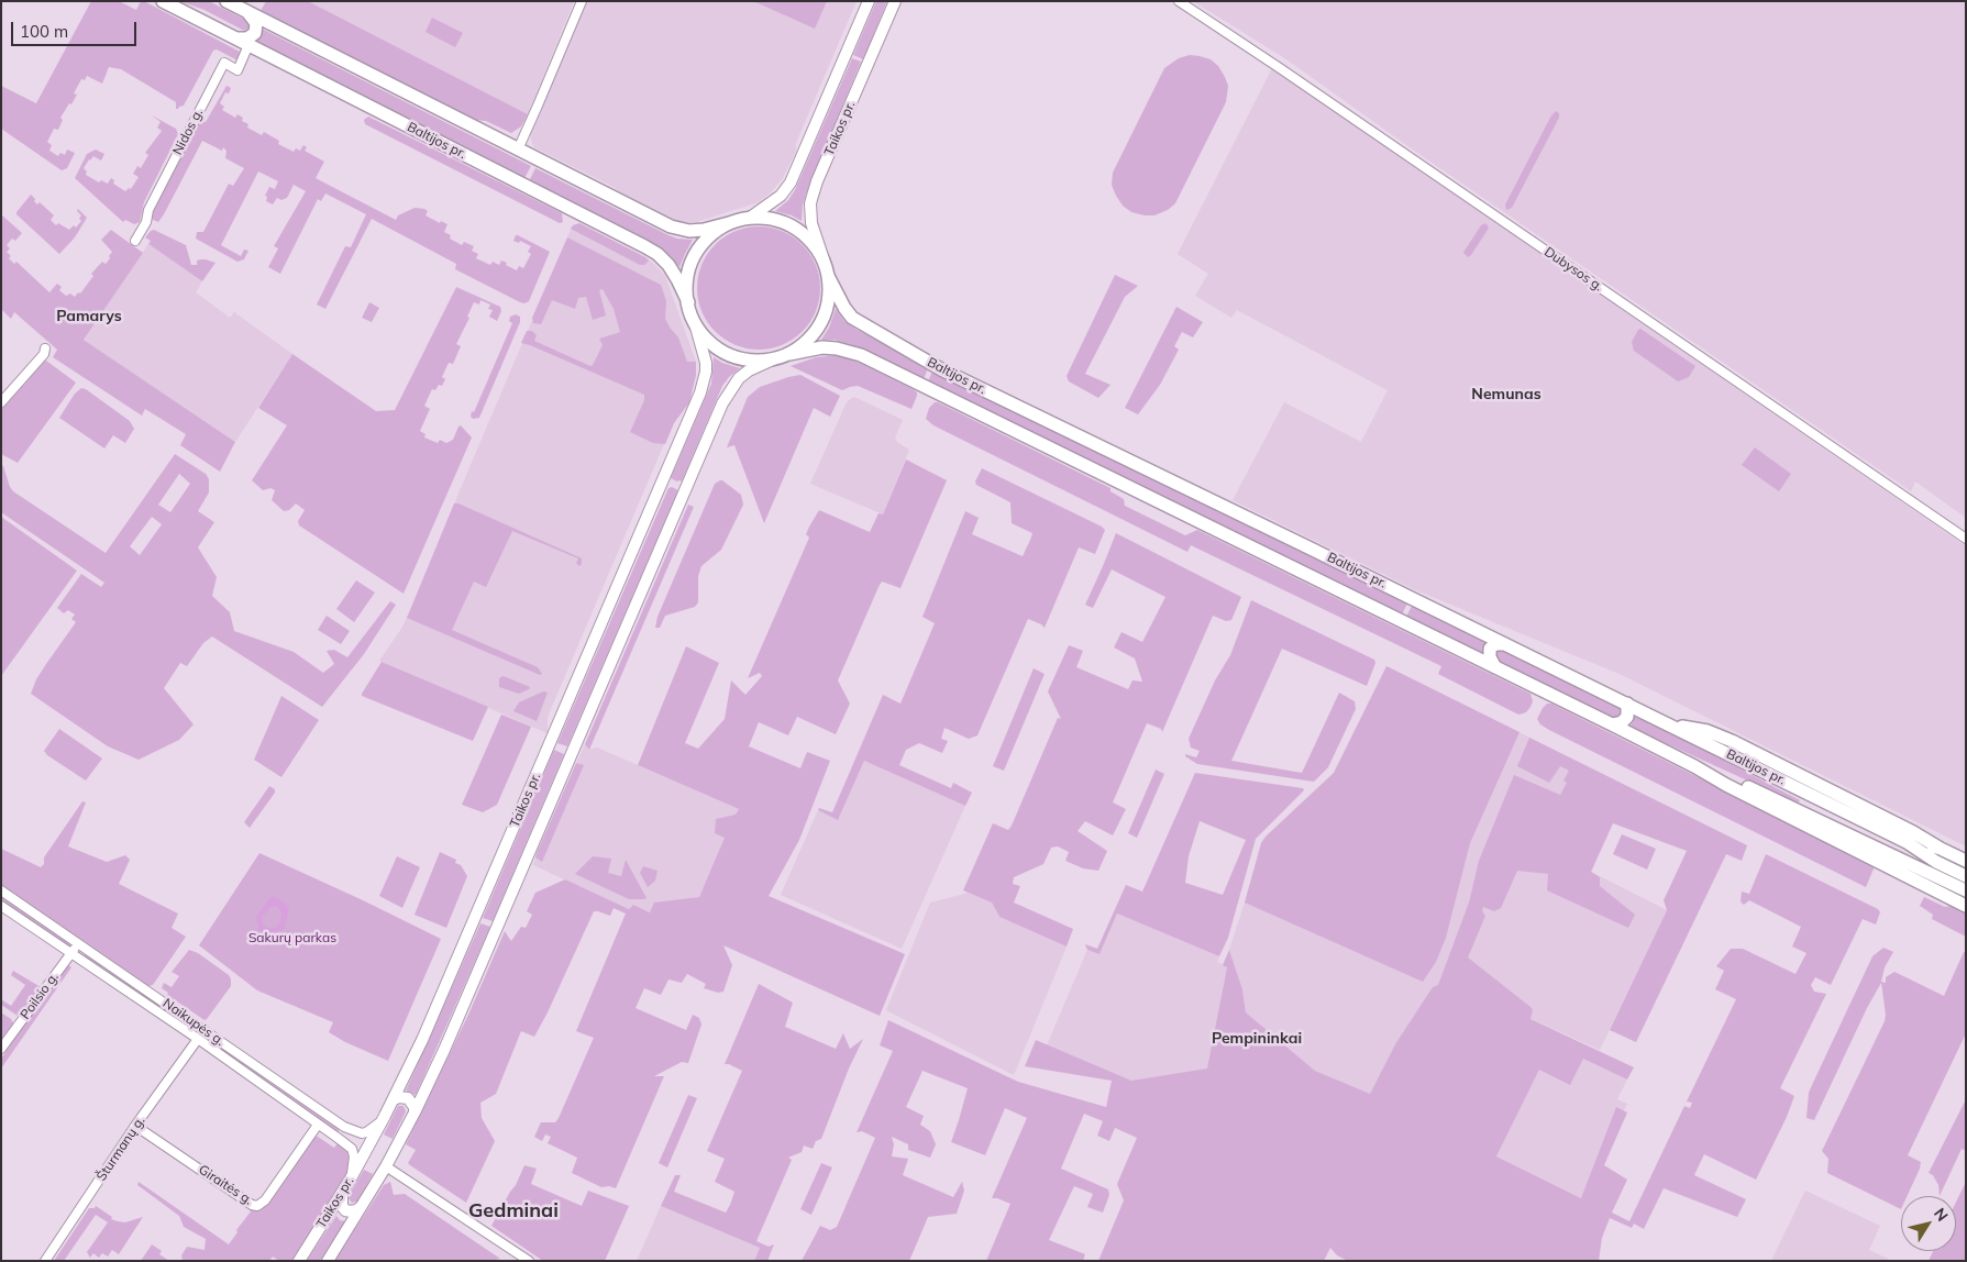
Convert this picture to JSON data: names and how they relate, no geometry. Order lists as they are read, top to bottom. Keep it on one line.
{"streets":{"highway":["Baltijos pr."],"main road":["Taikos pr."],"street":["Nidos g.","Dubysos g.","Poilsio g.","Naikupės g.","Šturmanų g.","Giraitės g."]},"crossings":[["Taikos pr.","Baltijos pr."],["Taikos pr.","Naikupės g."],["Nidos g.","Baltijos pr."],["Poilsio g.","Naikupės g."],["Naikupės g.","Šturmanų g."],["Naikupės g.","Giraitės g."],["Šturmanų g.","Giraitės g."]],"districts":["Pamarys","Nemunas","Pempininkai","Gedminai"],"parks":["Sakurų parkas"],"scale_bar":"100 m","north":"top right"}
